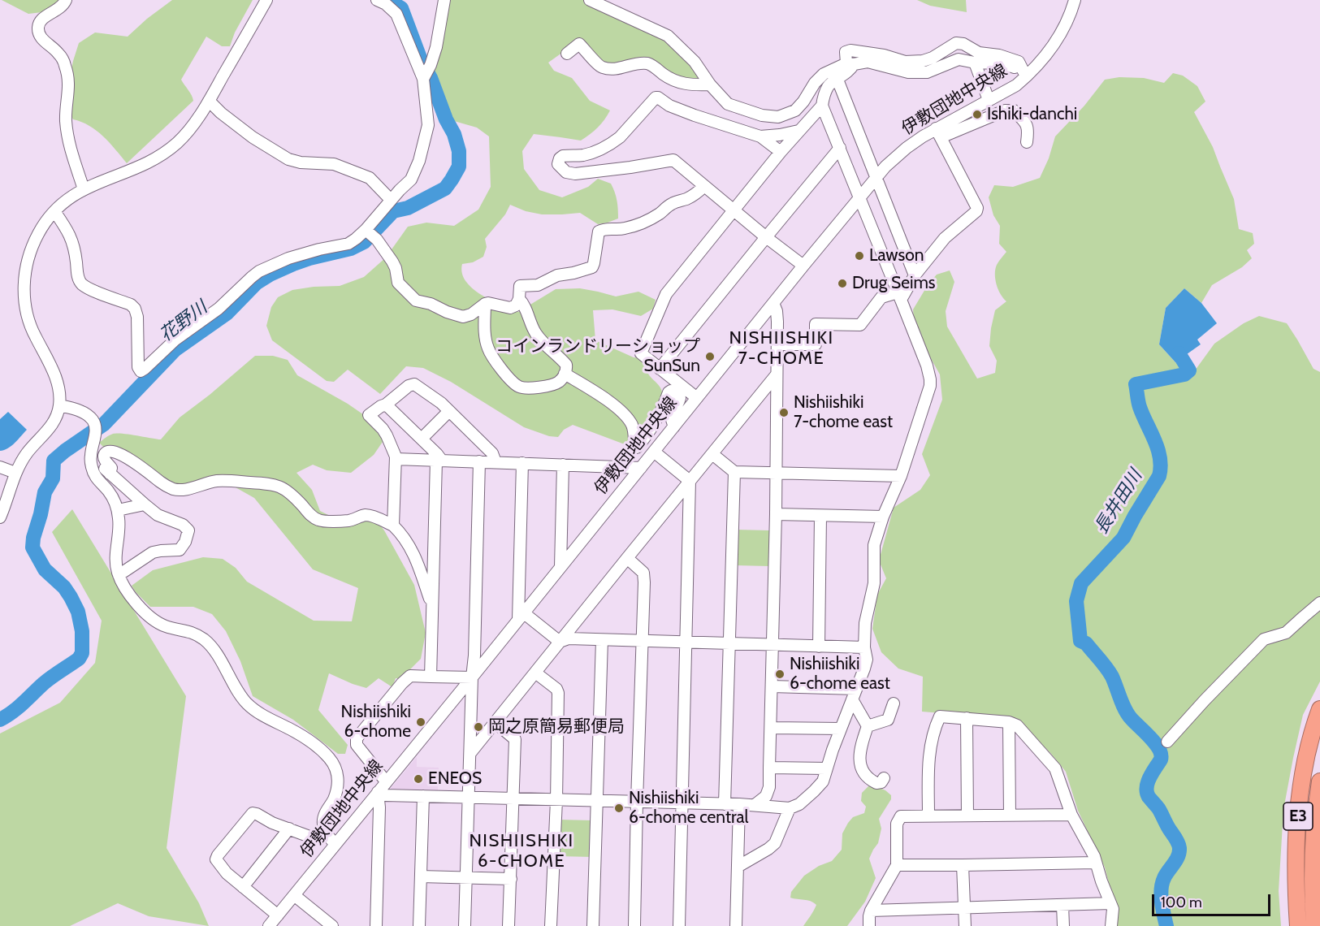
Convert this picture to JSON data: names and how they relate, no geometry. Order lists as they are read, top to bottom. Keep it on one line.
{"streets":{"highway":["E3"],"street":["伊敷団地中央線"]},"districts":["NISHIISHIKI 7-CHOME","NISHIISHIKI 6-CHOME"],"water":["花野川","長井田川"],"places":["Ishiki-danchi","Lawson","Drug Seims","コインランドリーショップ SunSun","Nishiishiki 7-chome east","Nishiishiki 6-chome east","Nishiishiki 6-chome","岡之原簡易郵便局","ENEOS","Nishiishiki 6-chome central"],"scale_bar":"100 m"}
